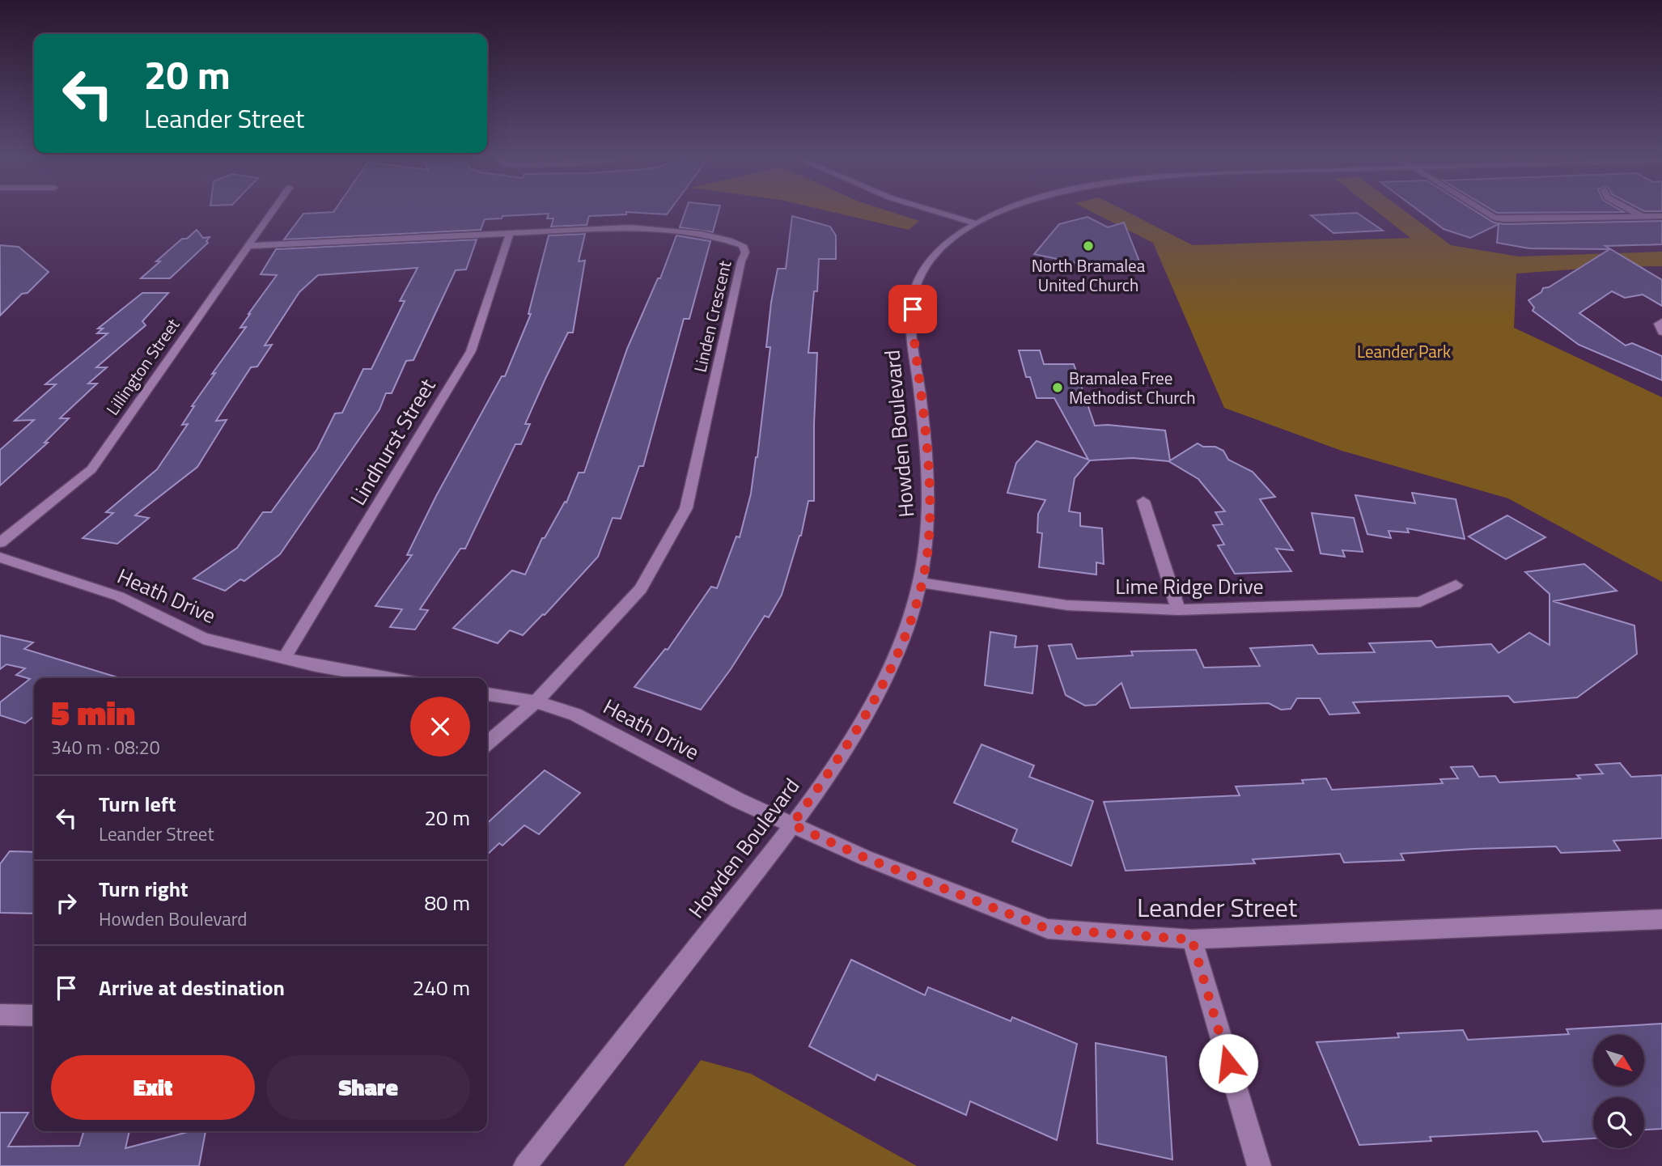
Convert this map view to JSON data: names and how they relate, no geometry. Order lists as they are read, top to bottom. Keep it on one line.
{"streets":{"street":["Linden Crescent","Lillington Street","Howden Boulevard","Lindhurst Street","Lime Ridge Drive","Heath Drive","Leander Street"]},"crossings":[["Linden Crescent","Lillington Street"],["Linden Crescent","Lindhurst Street"],["Linden Crescent","Heath Drive"],["Howden Boulevard","Lime Ridge Drive"],["Howden Boulevard","Heath Drive"],["Howden Boulevard","Leander Street"],["Lindhurst Street","Heath Drive"],["Heath Drive","Leander Street"]],"parks":["Leander Park"],"places":["North Bramalea United Church","Bramalea Free Methodist Church"],"north":"bottom right","page":{"turn":["20 m","Leander Street"],"heading":["5 min","340 m · 08:20"],"list":[{"name":"Turn left","note":"Leander Street","value":"20 m"},{"name":"Turn right","note":"Howden Boulevard","value":"80 m"},{"name":"Arrive at destination","value":"240 m"}],"buttons":["Exit","Share"]}}
